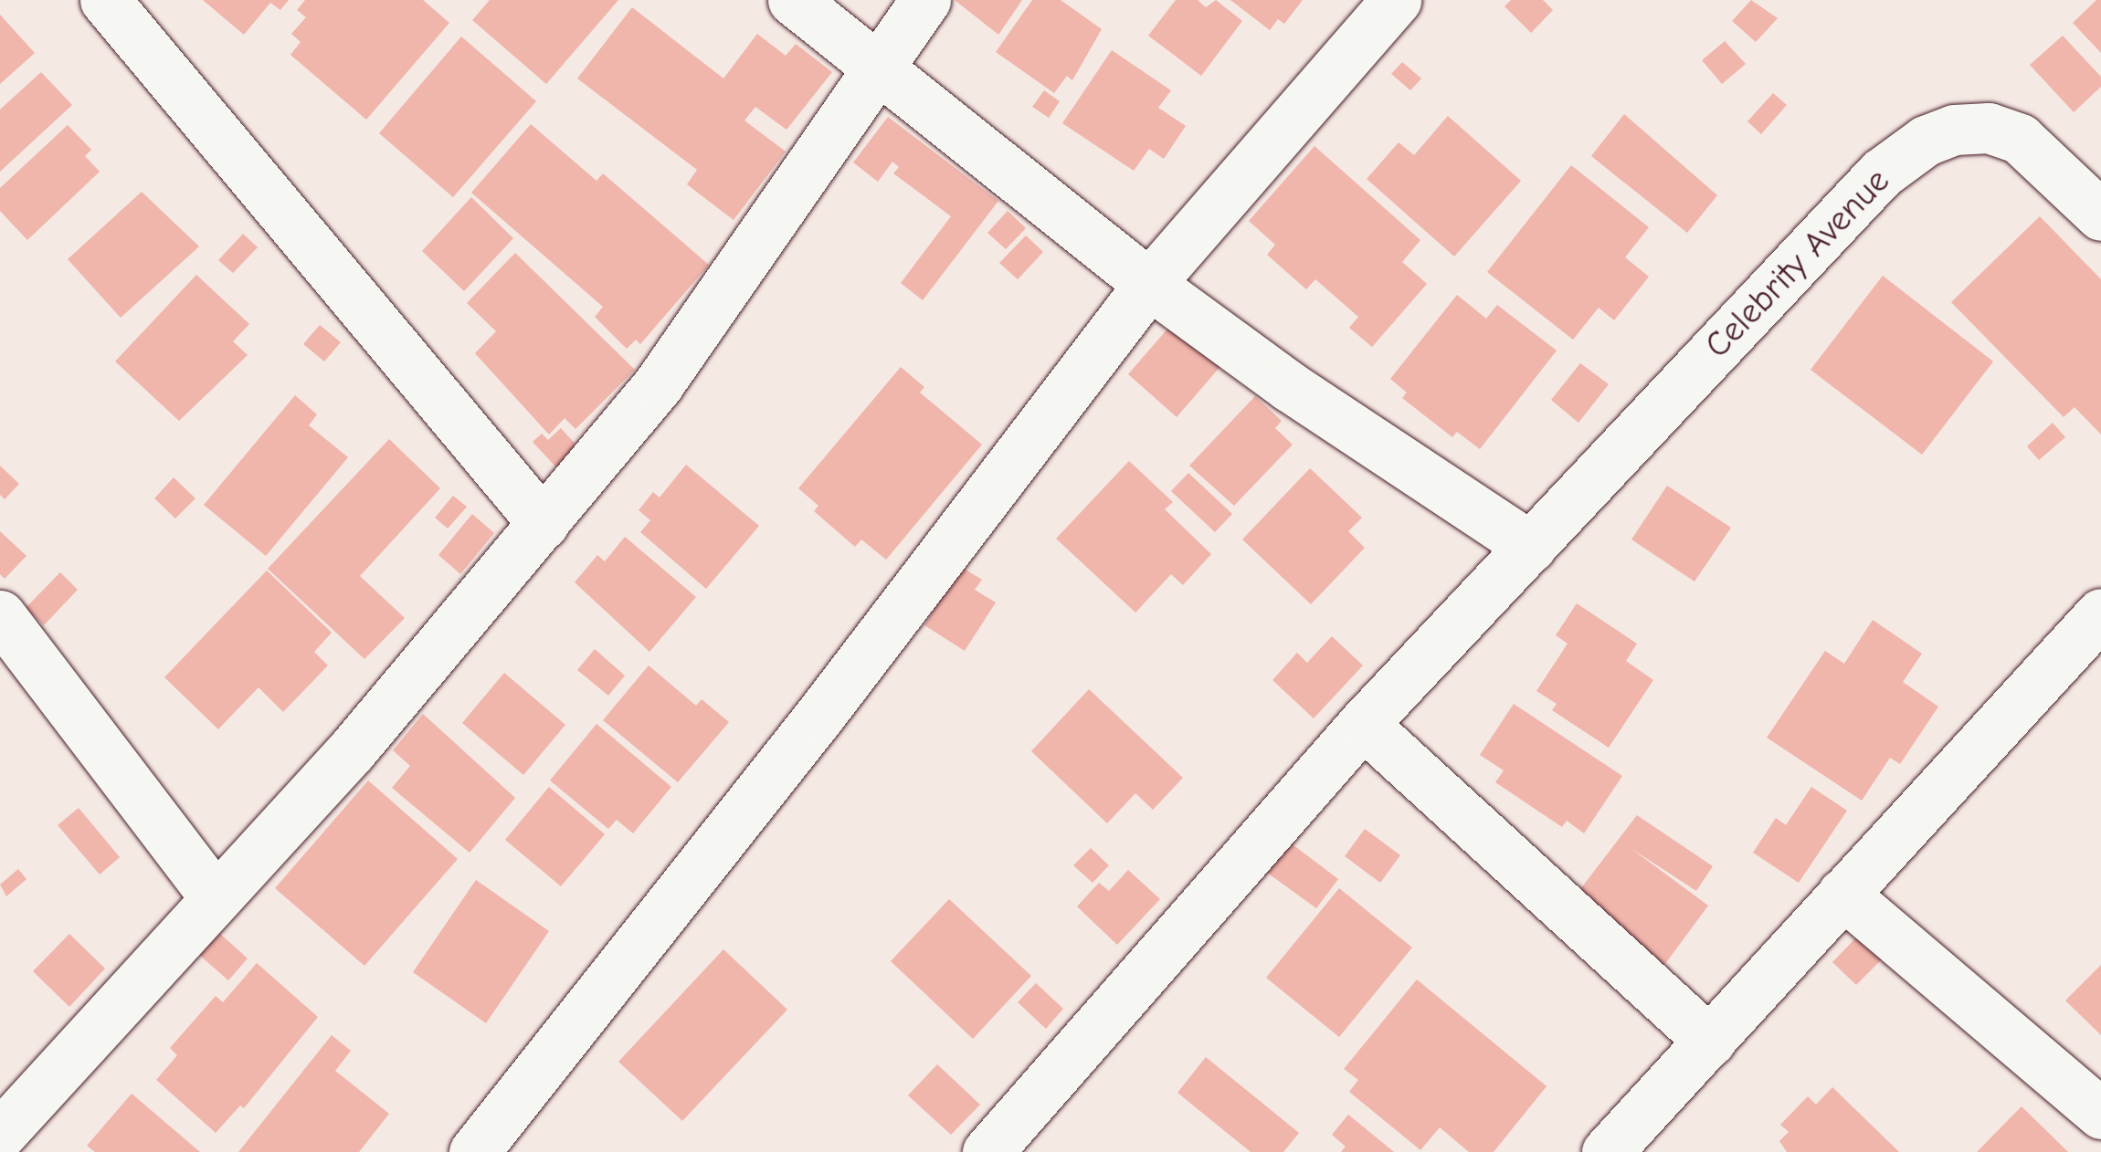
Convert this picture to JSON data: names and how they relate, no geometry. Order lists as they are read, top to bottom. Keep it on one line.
{"streets":{"street":["Celebrity Avenue"]}}
